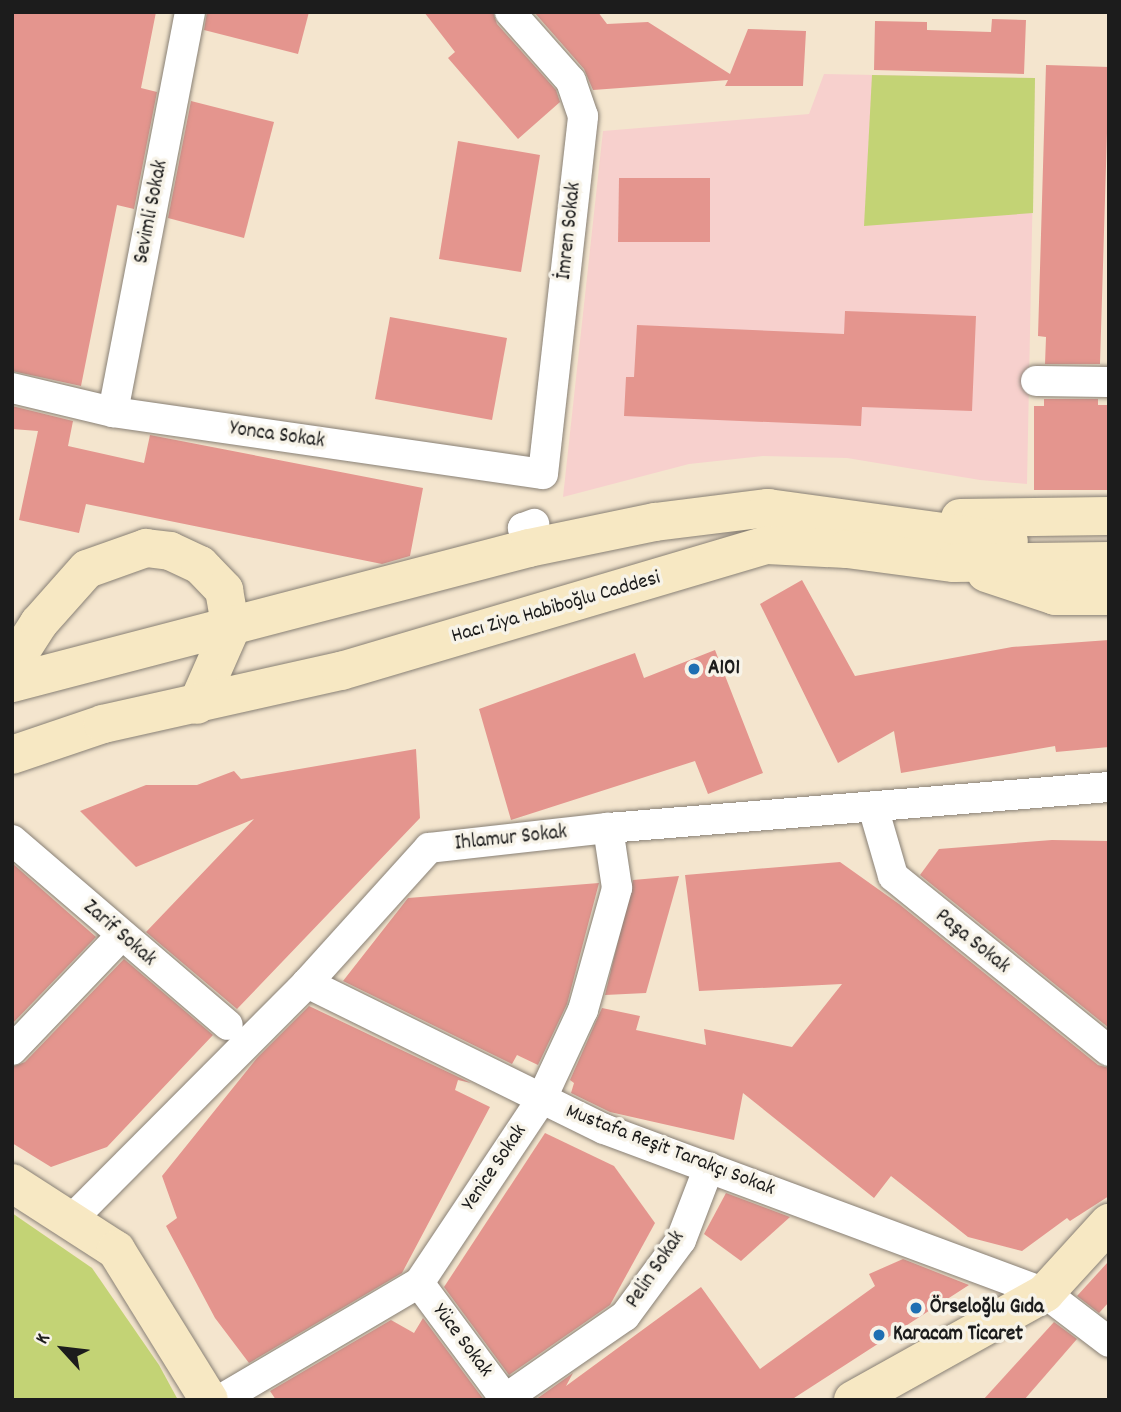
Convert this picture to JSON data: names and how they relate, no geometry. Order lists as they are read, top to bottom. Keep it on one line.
{"streets":{"main road":["Hacı Ziya Habiboğlu Caddesi"],"street":["Sevimli Sokak","İmren Sokak","Yonca Sokak","Ihlamur Sokak","Zarif Sokak","Paşa Sokak","Mustafa Reşit Tarakçı Sokak","Yenice Sokak","Pelin Sokak","Yüce Sokak"]},"crossings":[["Sevimli Sokak","Yonca Sokak"],["İmren Sokak","Yonca Sokak"],["Ihlamur Sokak","Paşa Sokak"],["Ihlamur Sokak","Mustafa Reşit Tarakçı Sokak"],["Ihlamur Sokak","Yenice Sokak"],["Mustafa Reşit Tarakçı Sokak","Yenice Sokak"],["Mustafa Reşit Tarakçı Sokak","Pelin Sokak"],["Yenice Sokak","Yüce Sokak"],["Pelin Sokak","Yüce Sokak"]],"places":["A101","Örseloğlu Gıda","Karacam Ticaret"],"north":"top left"}
